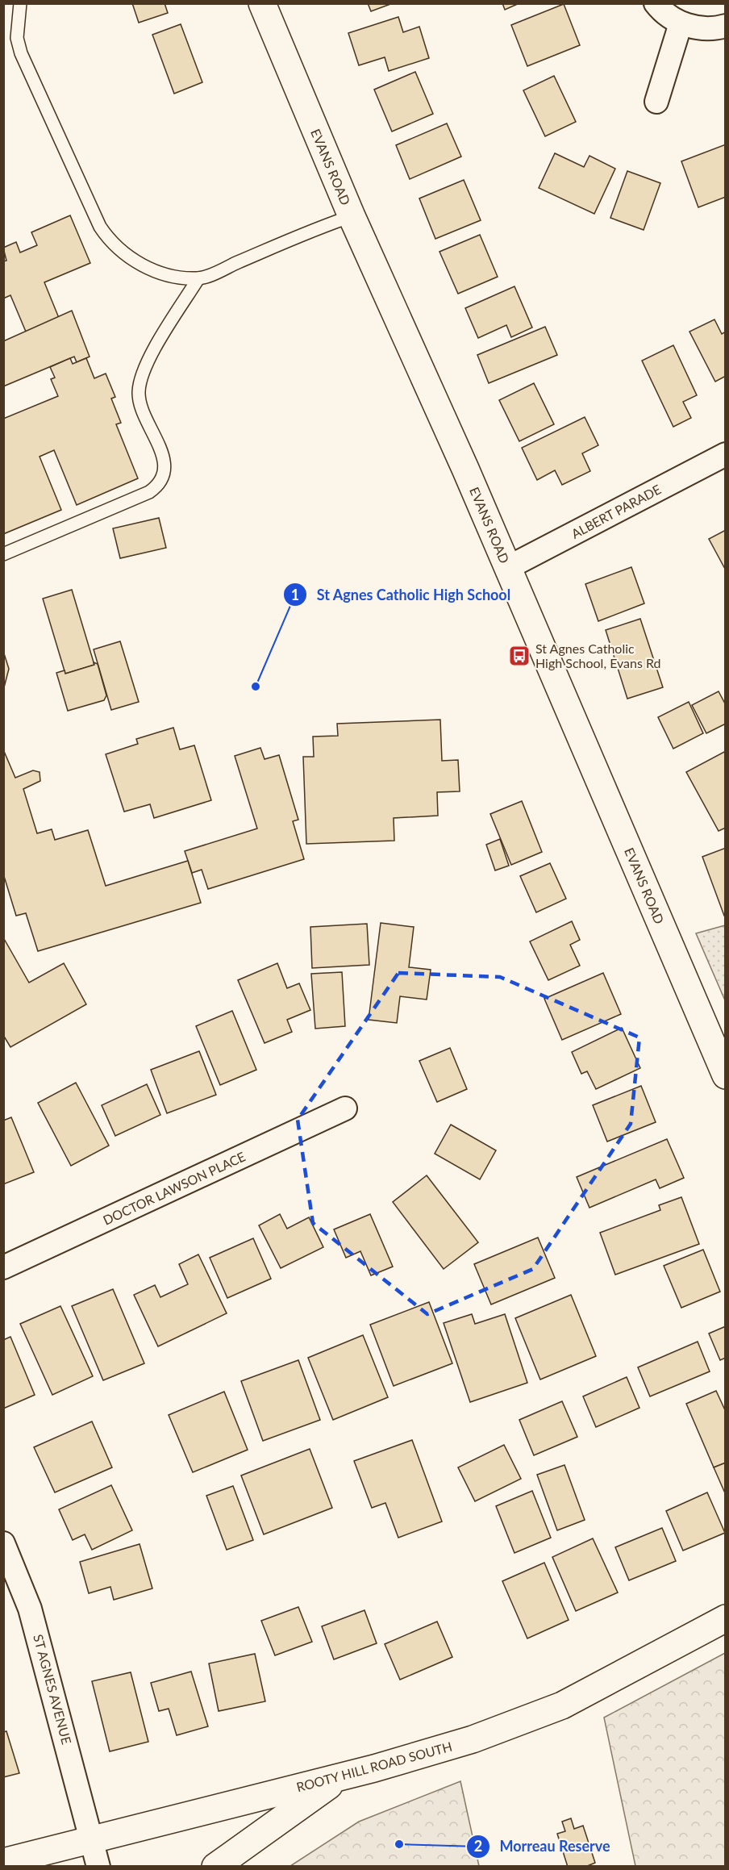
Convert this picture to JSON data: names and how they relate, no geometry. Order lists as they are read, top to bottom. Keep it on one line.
{"streets":{"street":["EVANS ROAD","ALBERT PARADE","DOCTOR LAWSON PLACE","ST AGNES AVENUE","ROOTY HILL ROAD SOUTH"]},"crossings":[["EVANS ROAD","ALBERT PARADE"],["ST AGNES AVENUE","ROOTY HILL ROAD SOUTH"]],"places":{"bus stop":["St Agnes Catholic High School, Evans Rd"],"other":["St Agnes Catholic High School","Morreau Reserve"]}}
